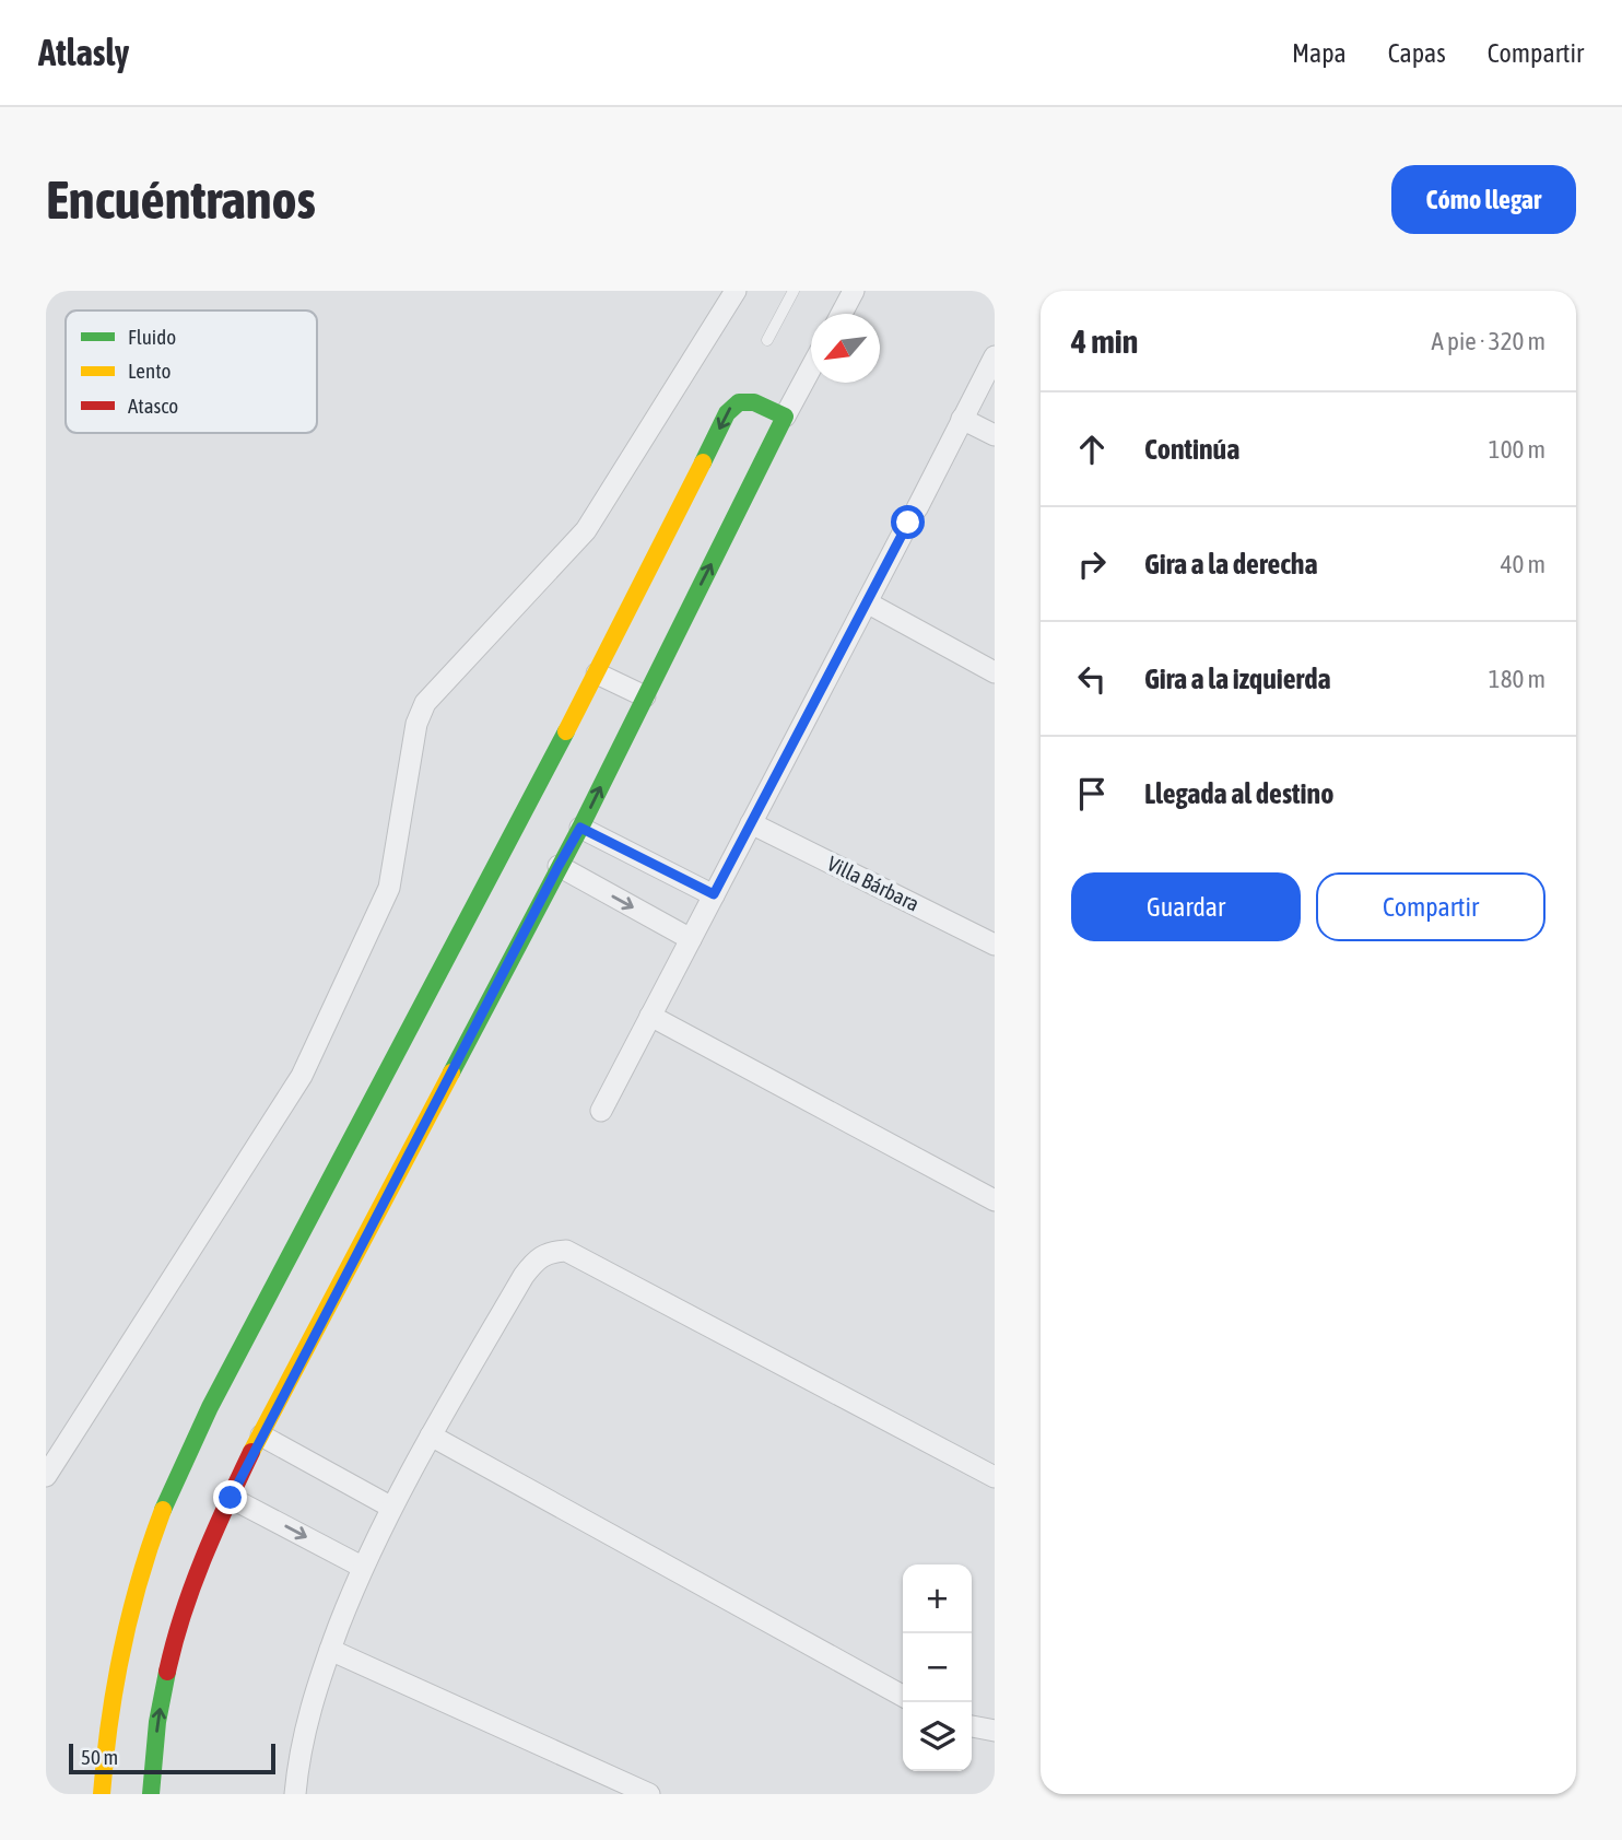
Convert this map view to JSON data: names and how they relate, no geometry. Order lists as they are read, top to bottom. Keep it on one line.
{"streets":{"street":["Villa Bárbara"]},"legend":["Fluido","Lento","Atasco"],"scale_bar":"50 m","north":"bottom left","page":{"header":"Atlasly","nav":["Mapa","Capas","Compartir"],"buttons":["Cómo llegar",["Guardar","Compartir"]],"title":"Encuéntranos","heading":["4 min","A pie · 320 m"],"list":[["Continúa","100 m"],["Gira a la derecha","40 m"],["Gira a la izquierda","180 m"],"Llegada al destino"],"map_buttons":["+","−"],"scale":"50 m"}}
